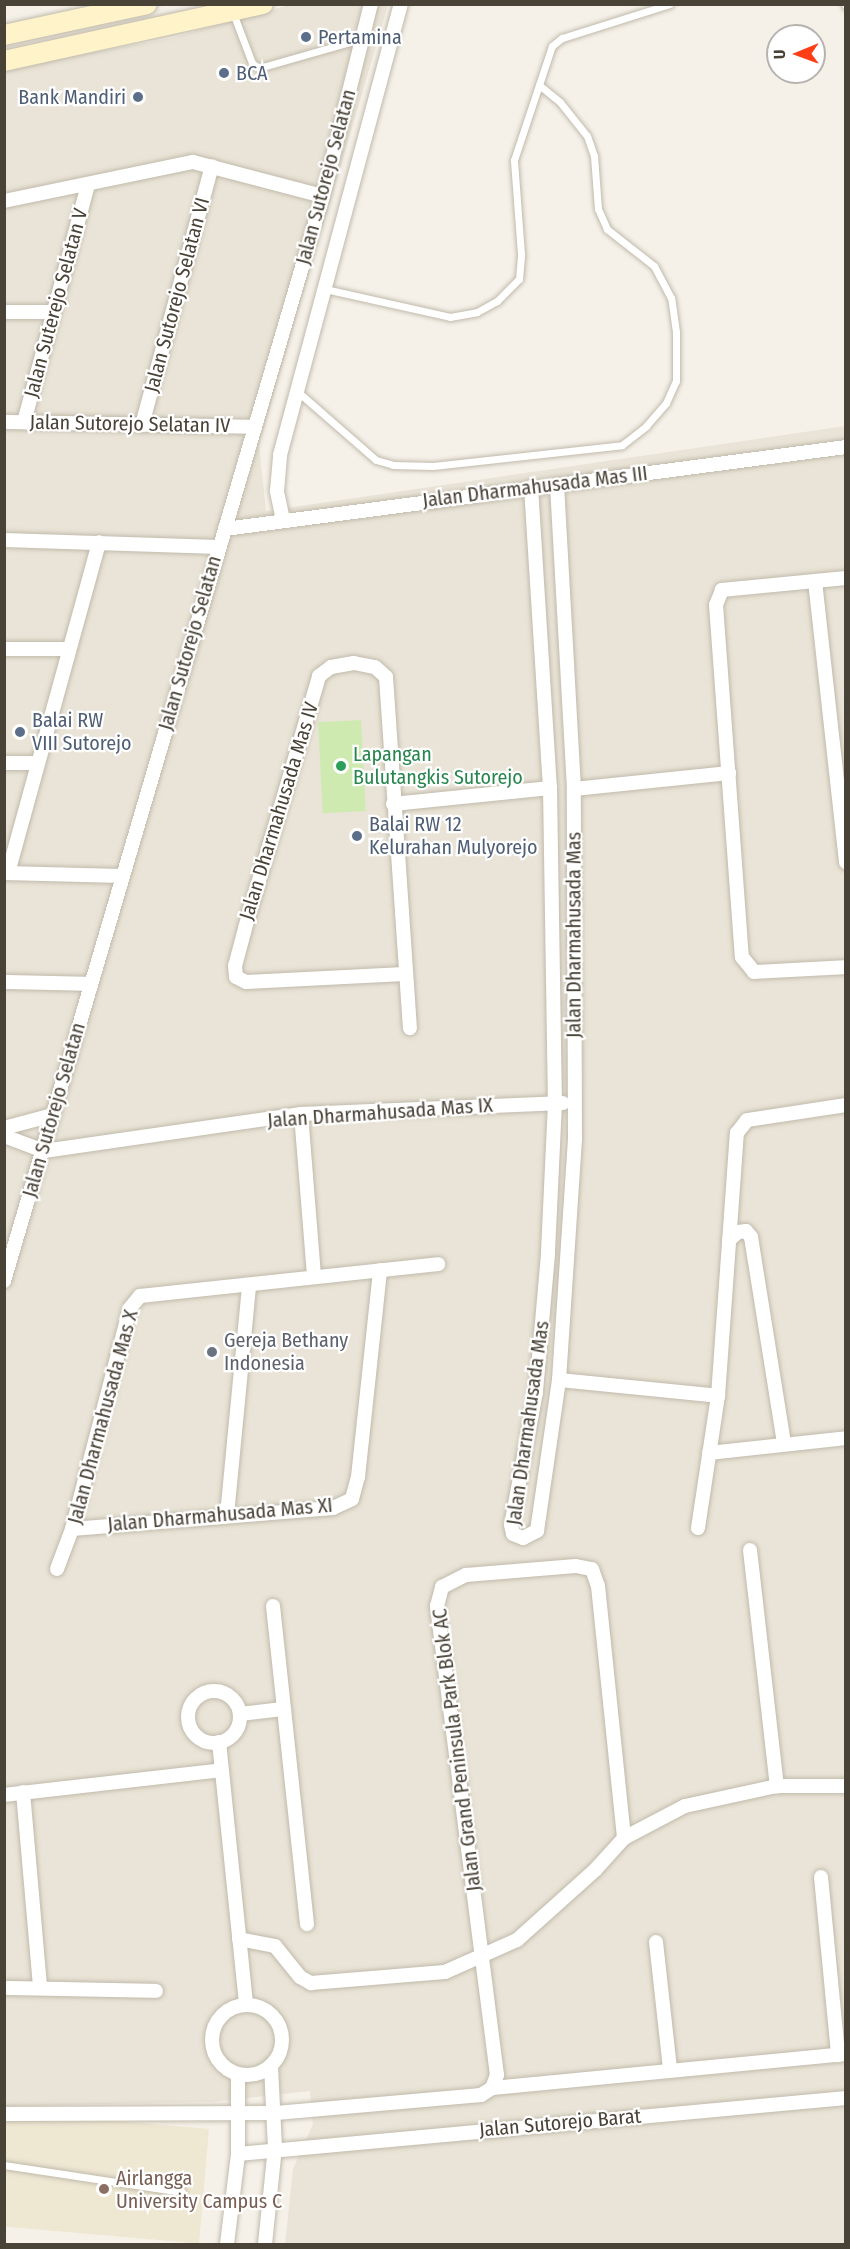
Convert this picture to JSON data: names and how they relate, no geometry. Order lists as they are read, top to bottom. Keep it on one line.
{"streets":{"street":["Jalan Sutorejo Selatan","Jalan Sutorejo Selatan VI","Jalan Suterejo Selatan V","Jalan Sutorejo Selatan IV","Jalan Dharmahusada Mas III","Jalan Dharmahusada Mas IV","Jalan Dharmahusada Mas","Jalan Dharmahusada Mas IX","Jalan Dharmahusada Mas X","Jalan Dharmahusada Mas XI","Jalan Grand Peninsula Park Blok AC","Jalan Sutorejo Barat"]},"crossings":[["Jalan Sutorejo Selatan","Jalan Sutorejo Selatan IV"],["Jalan Sutorejo Selatan","Jalan Dharmahusada Mas III"],["Jalan Sutorejo Selatan","Jalan Dharmahusada Mas IX"],["Jalan Sutorejo Selatan VI","Jalan Sutorejo Selatan IV"],["Jalan Suterejo Selatan V","Jalan Sutorejo Selatan IV"],["Jalan Dharmahusada Mas III","Jalan Dharmahusada Mas"],["Jalan Dharmahusada Mas","Jalan Dharmahusada Mas IX"],["Jalan Dharmahusada Mas X","Jalan Dharmahusada Mas XI"]],"places":["Pertamina","BCA","Bank Mandiri","Balai RW VIII Sutorejo","Lapangan Bulutangkis Sutorejo","Balai RW 12 Kelurahan Mulyorejo","Gereja Bethany Indonesia","Airlangga University Campus C"],"north":"left"}
